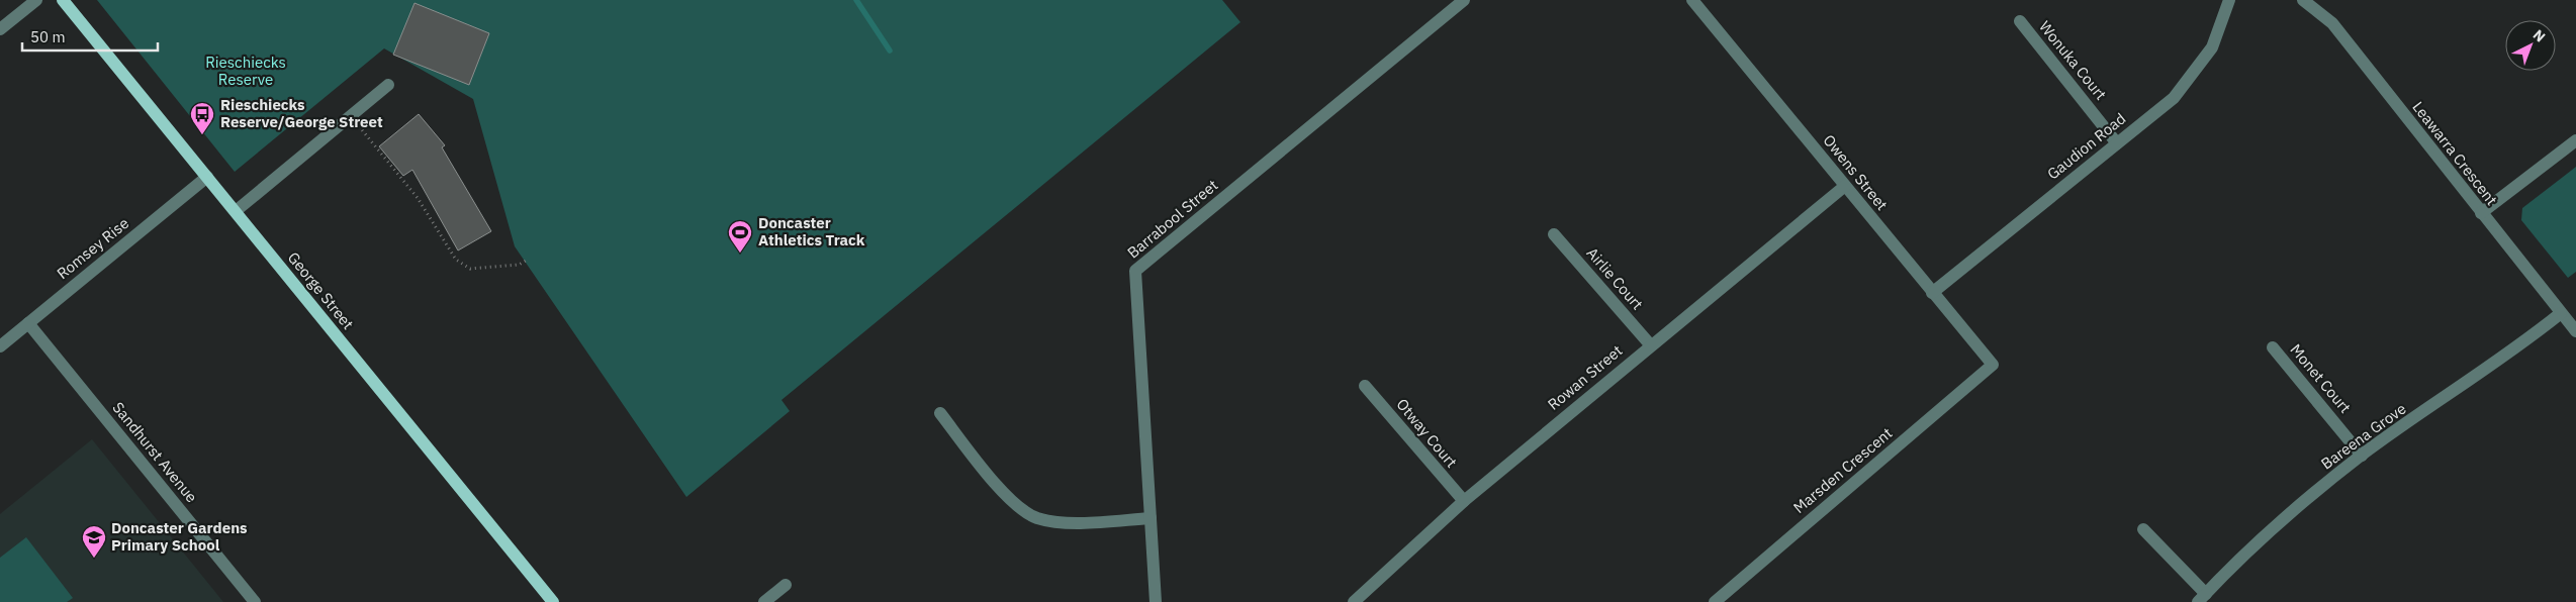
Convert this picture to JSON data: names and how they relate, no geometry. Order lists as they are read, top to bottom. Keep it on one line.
{"streets":{"main road":["George Street"],"street":["Wonuka Court","Gaudion Road","Leawarra Crescent","Owens Street","Barrabool Street","Romsey Rise","Airlie Court","Rowan Street","Monet Court","Otway Court","Bareena Grove","Sandhurst Avenue","Marsden Crescent"]},"crossings":[["Wonuka Court","Gaudion Road"],["Gaudion Road","Owens Street"],["Leawarra Crescent","Bareena Grove"],["Owens Street","Rowan Street"],["Owens Street","Marsden Crescent"],["Romsey Rise","George Street"],["Romsey Rise","Sandhurst Avenue"],["Airlie Court","Rowan Street"],["Rowan Street","Otway Court"],["Monet Court","Bareena Grove"]],"parks":["Rieschiecks Reserve"],"places":{"bus stop":["Rieschiecks Reserve/George Street"],"sports":["Doncaster Athletics Track"],"school or university":["Doncaster Gardens Primary School"]},"scale_bar":"50 m","north":"top right"}
